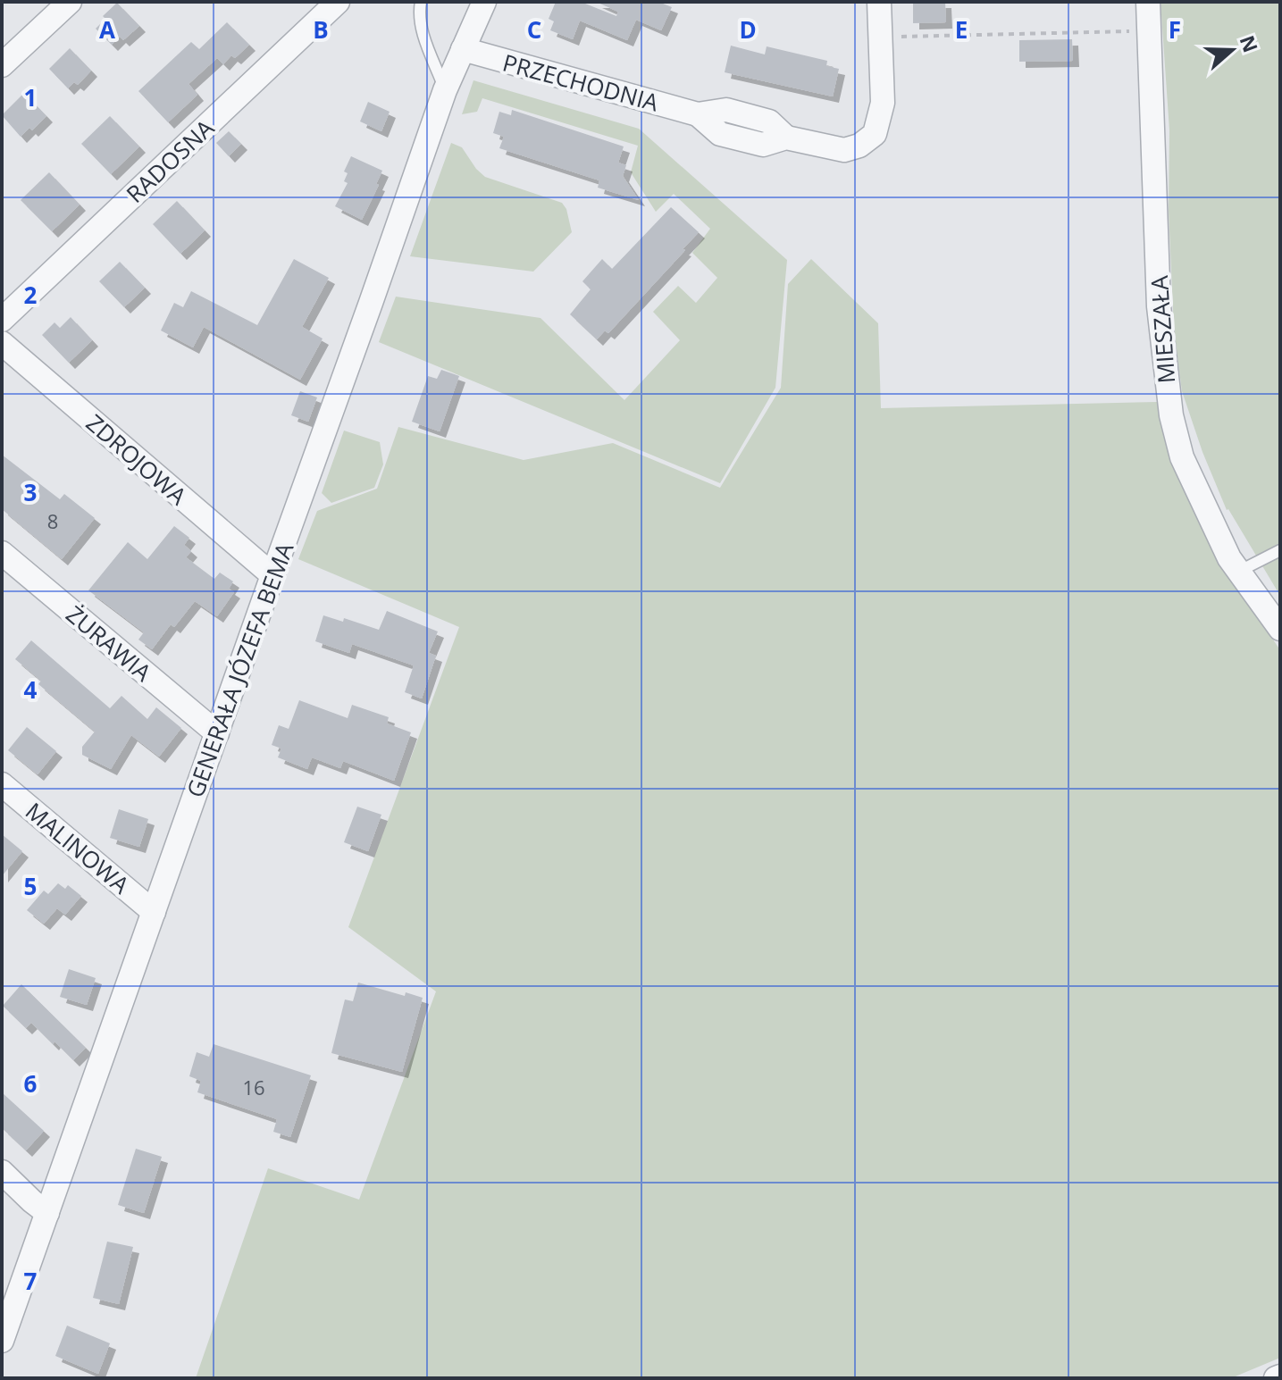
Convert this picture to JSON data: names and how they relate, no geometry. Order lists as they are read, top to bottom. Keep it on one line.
{"streets":{"street":["PRZECHODNIA","RADOSNA","MIESZAŁA","ZDROJOWA","ŻURAWIA","GENERAŁA JÓZEFA BEMA","MALINOWA"]},"crossings":[["PRZECHODNIA","GENERAŁA JÓZEFA BEMA"],["ZDROJOWA","GENERAŁA JÓZEFA BEMA"],["ŻURAWIA","GENERAŁA JÓZEFA BEMA"],["GENERAŁA JÓZEFA BEMA","MALINOWA"]],"house_numbers":["8","16"],"north":"right","grid":{"columns":["A","B","C","D","E","F"],"rows":["1","2","3","4","5","6","7"]}}
